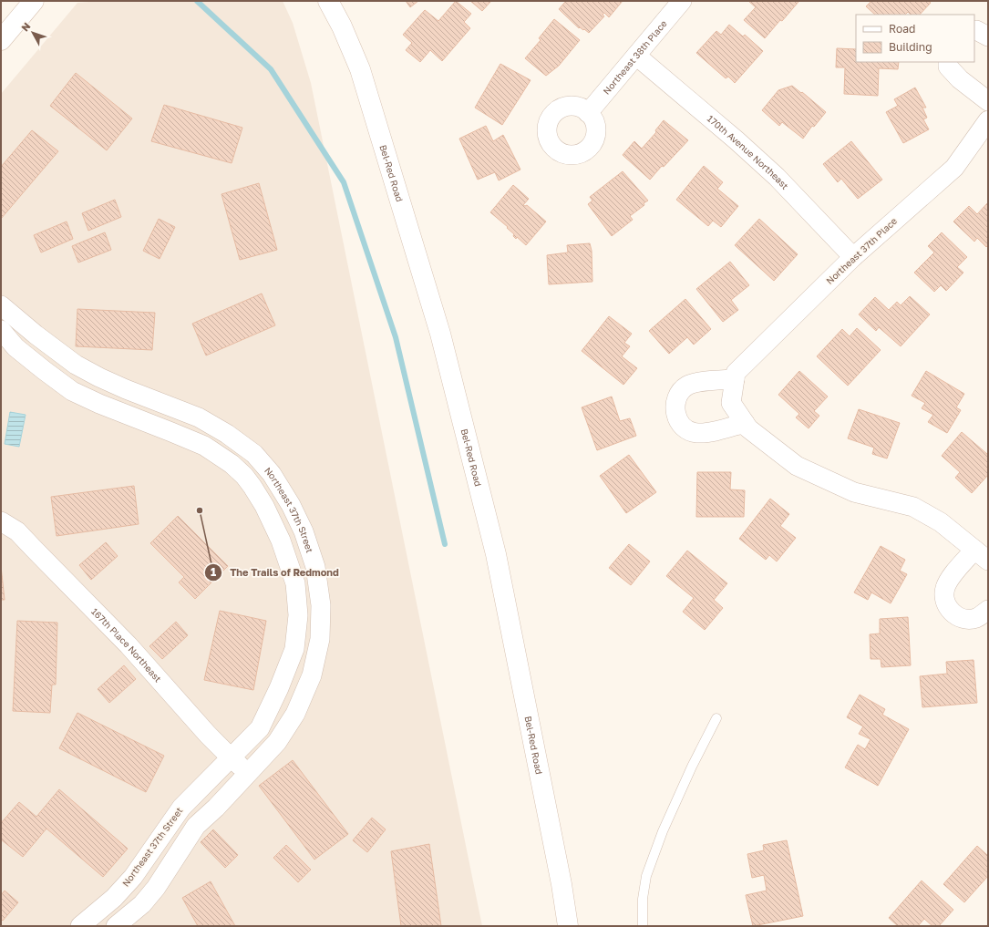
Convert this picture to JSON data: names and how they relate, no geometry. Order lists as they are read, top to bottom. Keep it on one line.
{"streets":{"main road":["Bel-Red Road"],"street":["Northeast 38th Place","170th Avenue Northeast","Northeast 37th Place","Northeast 37th Street","167th Place Northeast"]},"crossings":[["Northeast 38th Place","170th Avenue Northeast"],["170th Avenue Northeast","Northeast 37th Place"],["Northeast 37th Street","167th Place Northeast"]],"places":["The Trails of Redmond"],"legend":["Road","Building"],"north":"top left"}
